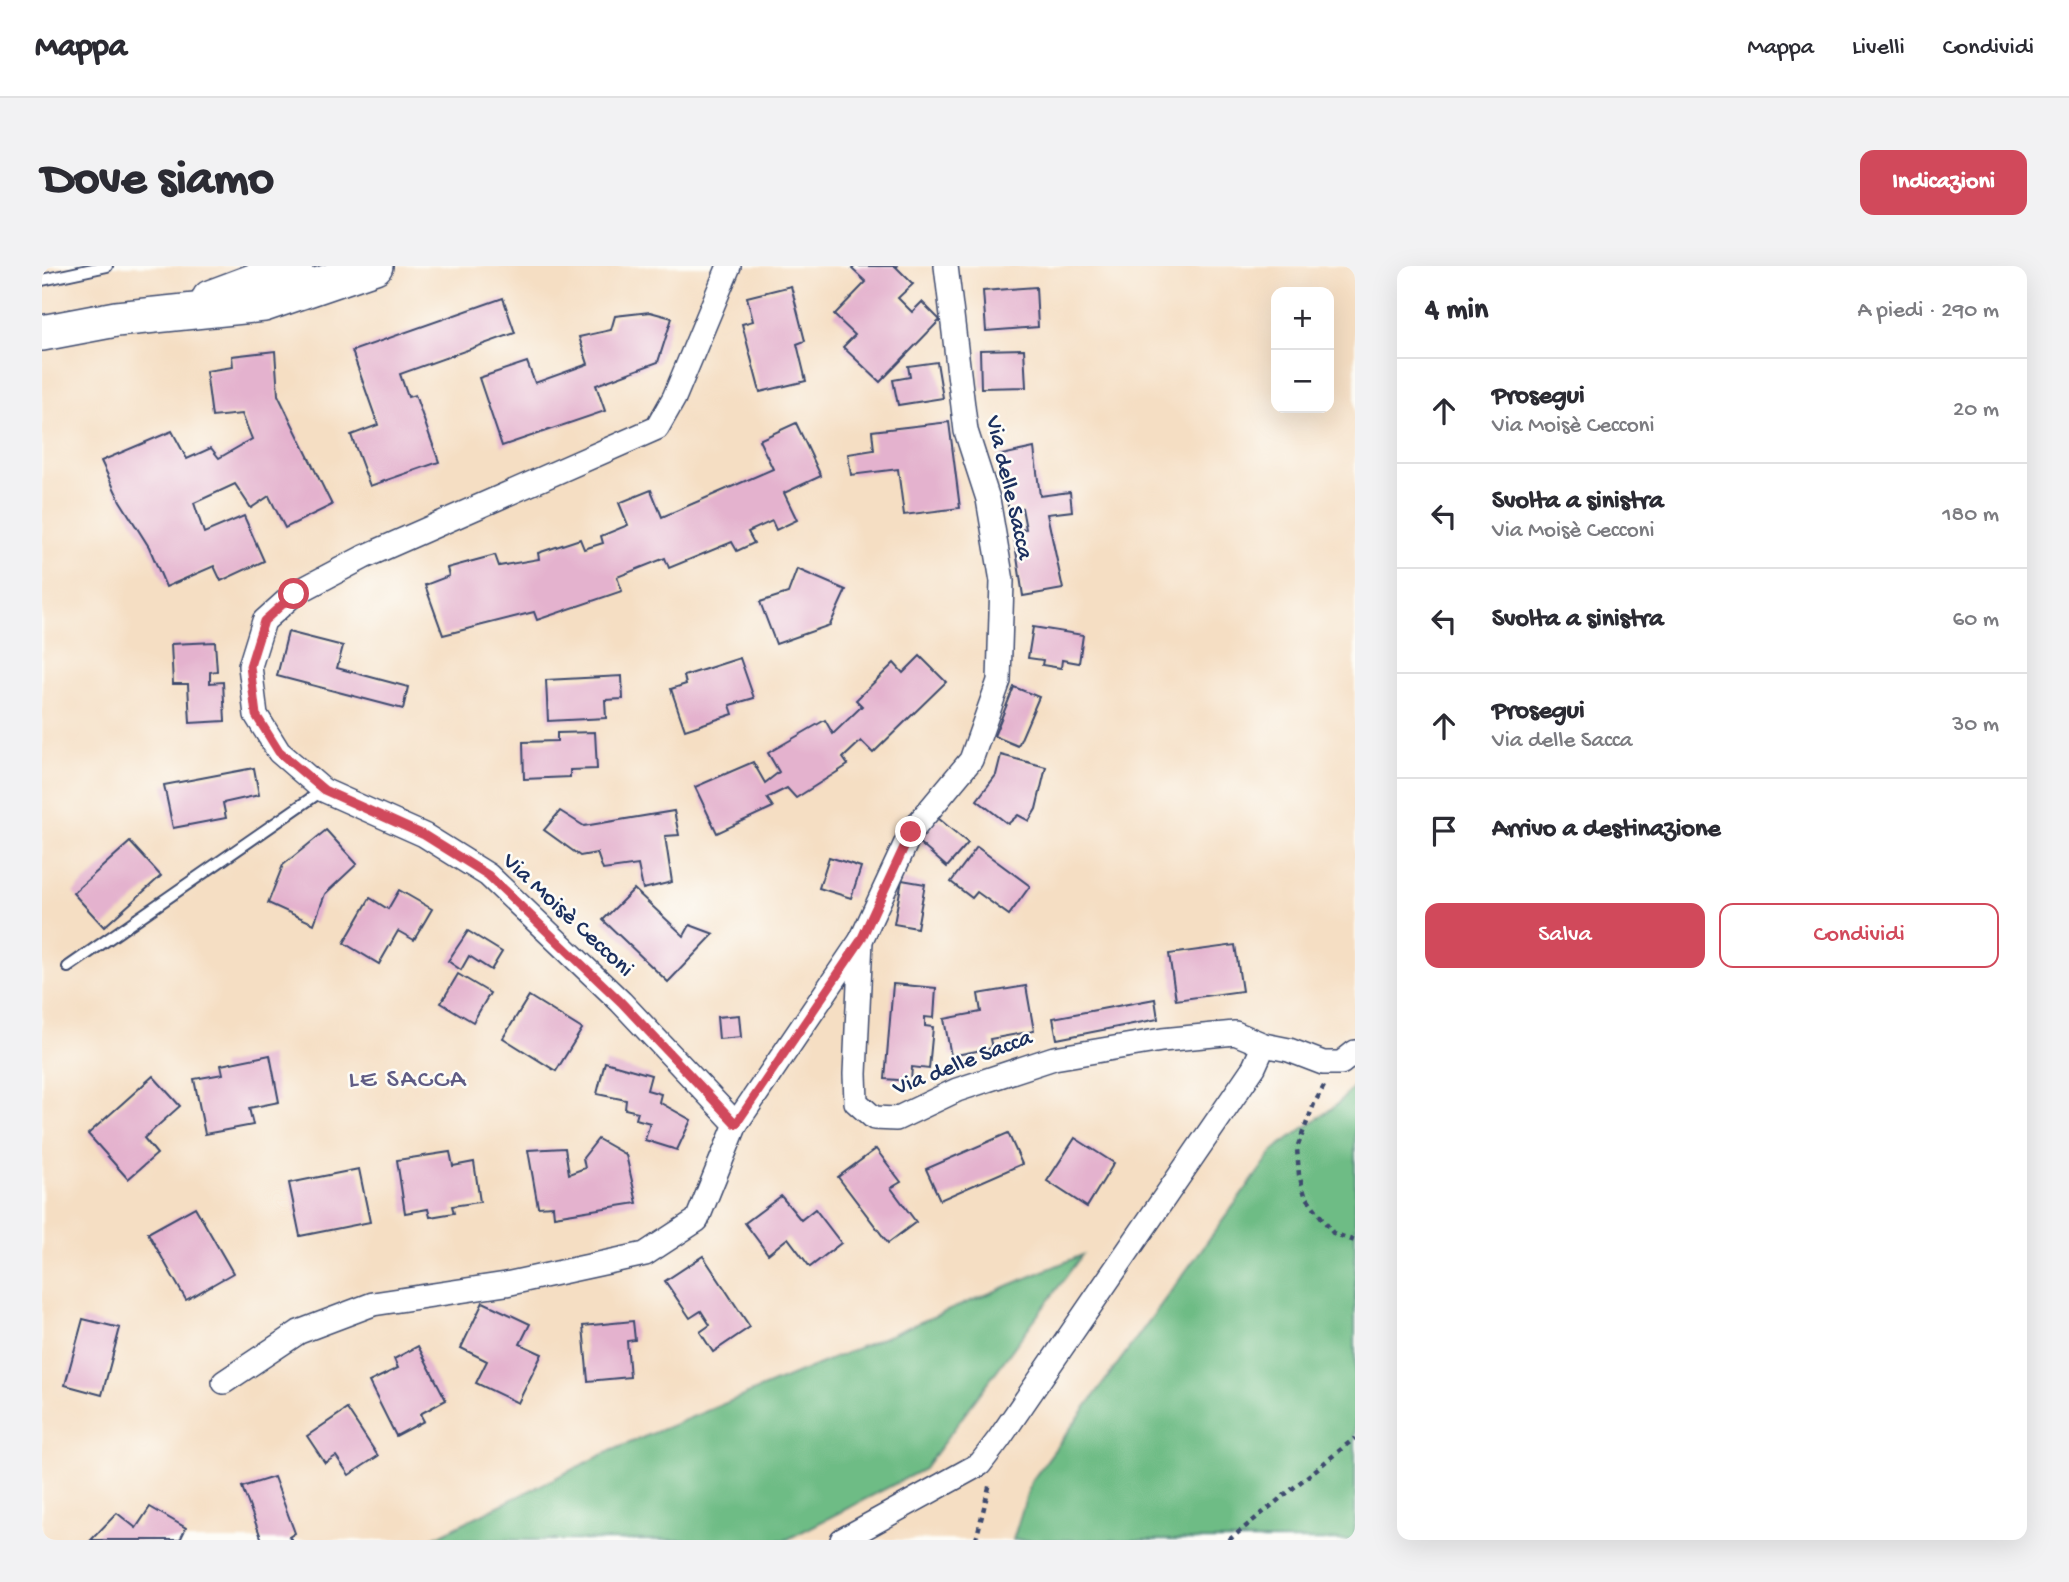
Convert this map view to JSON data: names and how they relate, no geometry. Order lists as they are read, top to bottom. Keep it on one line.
{"streets":{"street":["Via delle Sacca","Via Moisè Cecconi"]},"districts":["LE SACCA"],"page":{"header":"Mappa","nav":["Mappa","Livelli","Condividi"],"buttons":["Indicazioni",["Salva","Condividi"]],"title":"Dove siamo","heading":["4 min","A piedi · 290 m"],"map_buttons":["+","−"],"list":[["Prosegui","Via Moisè Cecconi","20 m"],["Svolta a sinistra","Via Moisè Cecconi","180 m"],["Svolta a sinistra","60 m"],["Prosegui","Via delle Sacca","30 m"],"Arrivo a destinazione"]}}
